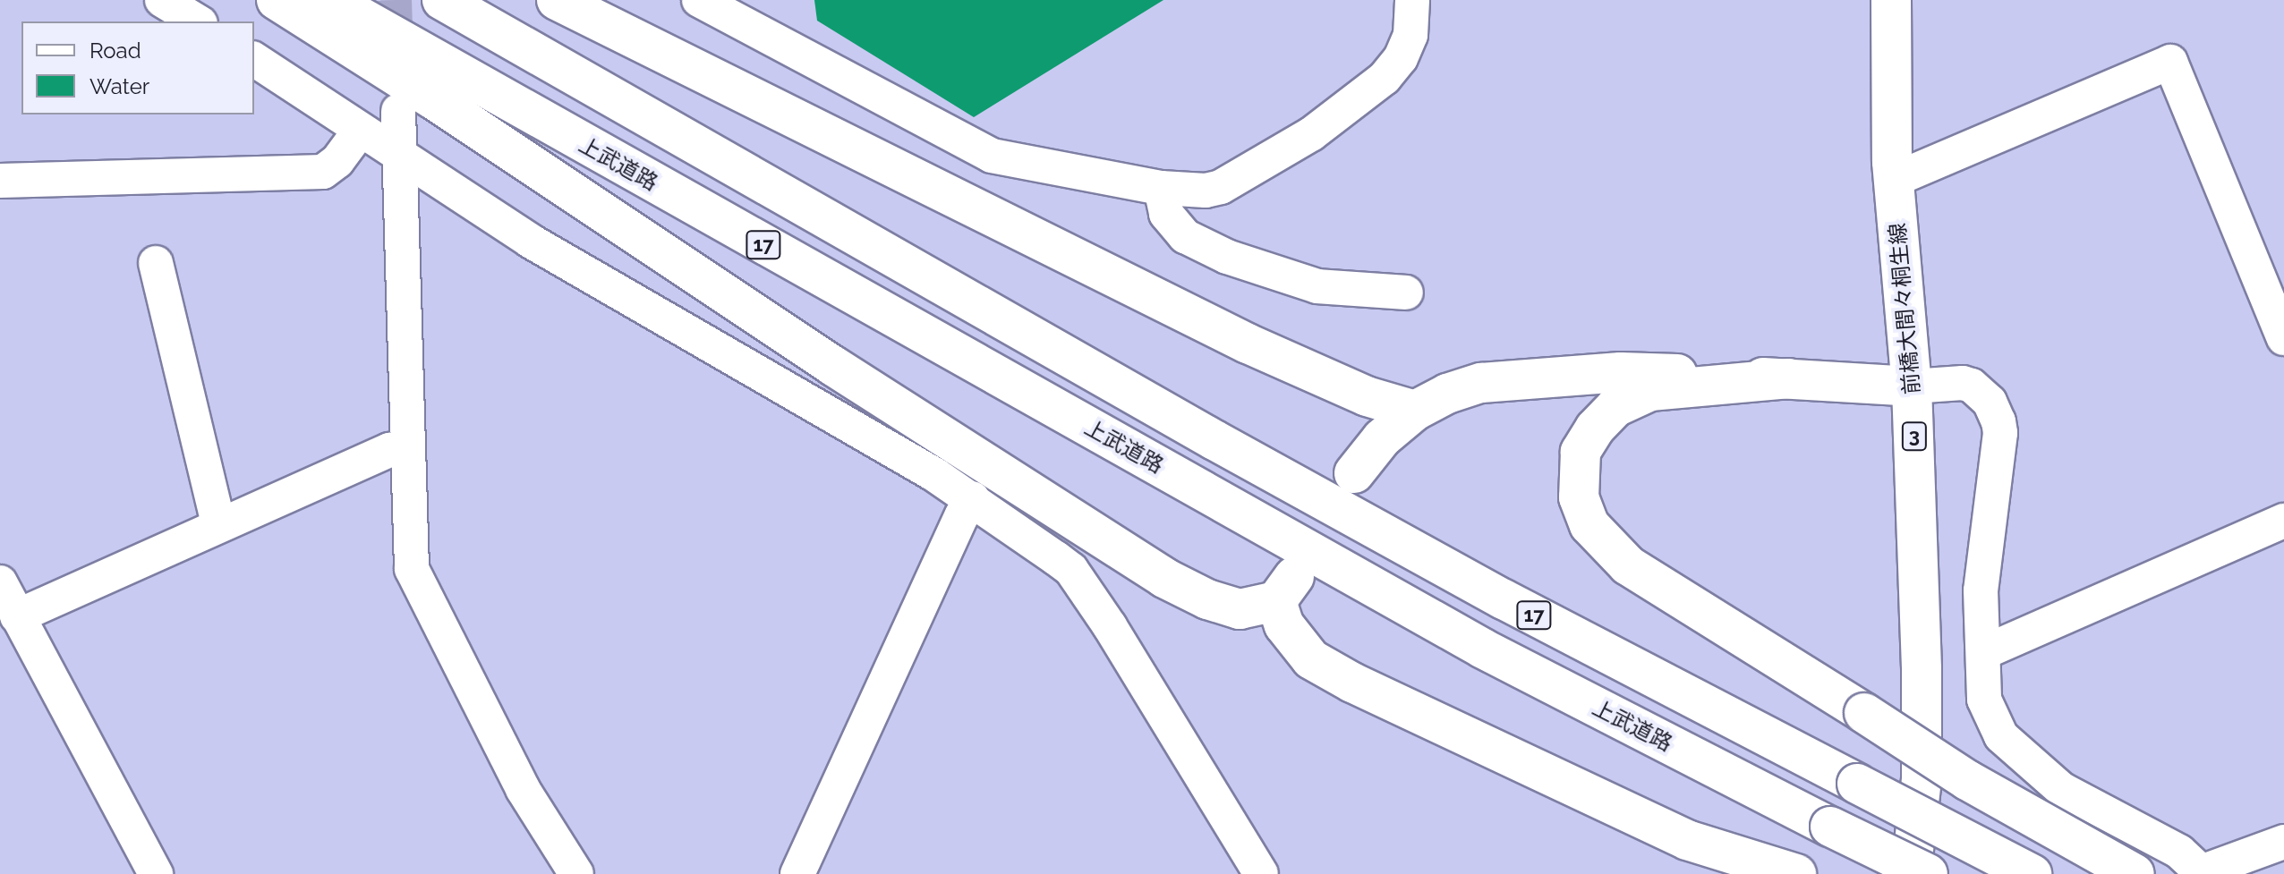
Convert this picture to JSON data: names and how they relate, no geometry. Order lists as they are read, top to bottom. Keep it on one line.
{"streets":{"main road":["上武道路","17","前橋大間々桐生線","3"]},"legend":["Road","Water"]}
